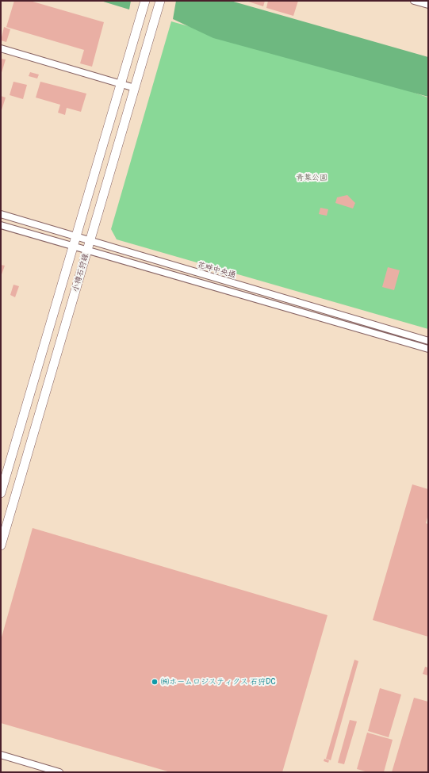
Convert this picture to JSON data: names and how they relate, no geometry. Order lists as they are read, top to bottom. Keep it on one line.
{"streets":{"main road":["小樽石狩線"],"street":["花畔中央通"]},"crossings":[["花畔中央通","小樽石狩線"]],"parks":["青葉公園"],"places":["㈱ホームロジスティクス 石狩DC"]}
